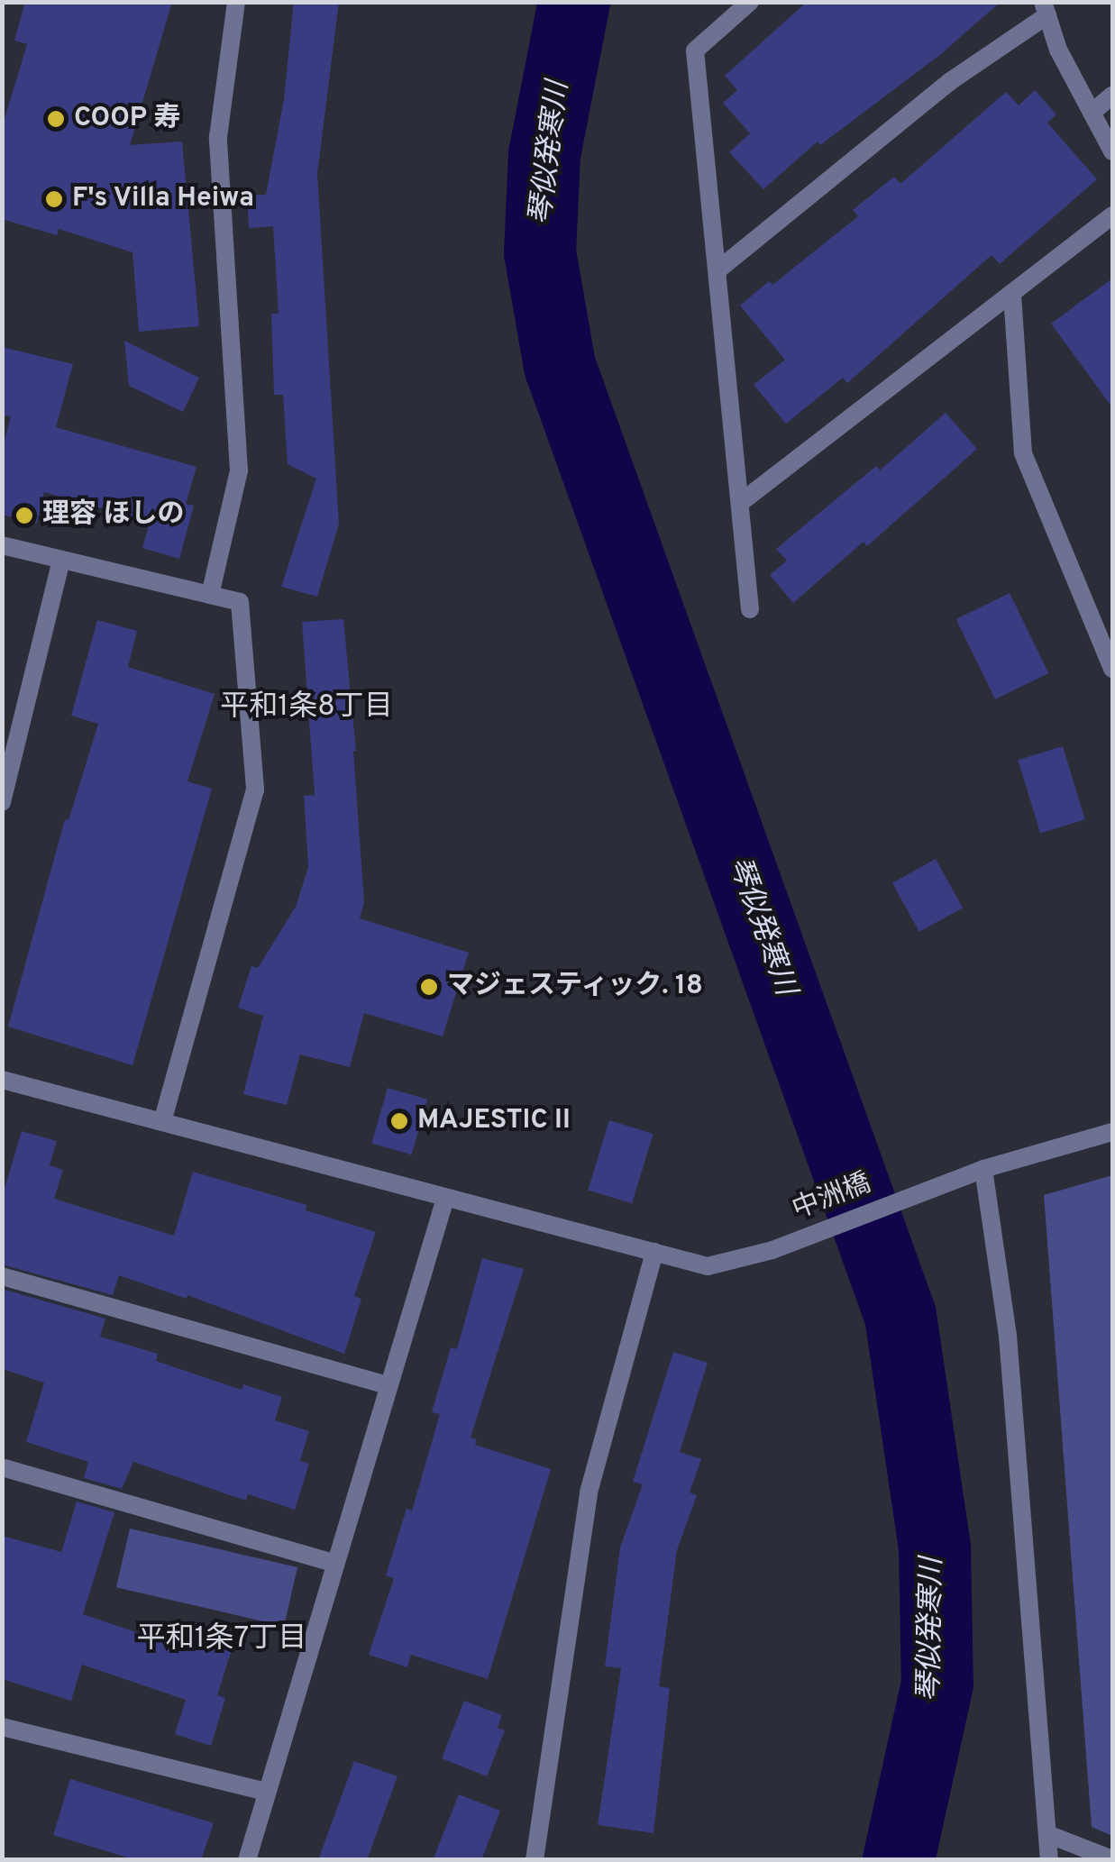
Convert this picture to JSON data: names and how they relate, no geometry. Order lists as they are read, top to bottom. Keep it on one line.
{"streets":{"street":["中洲橋"]},"districts":["平和1条8丁目","平和1条7丁目"],"water":["琴似発寒川"],"places":["COOP 寿","F's Villa Heiwa","理容 ほしの","マジェスティック. 18","MAJESTIC II"]}
